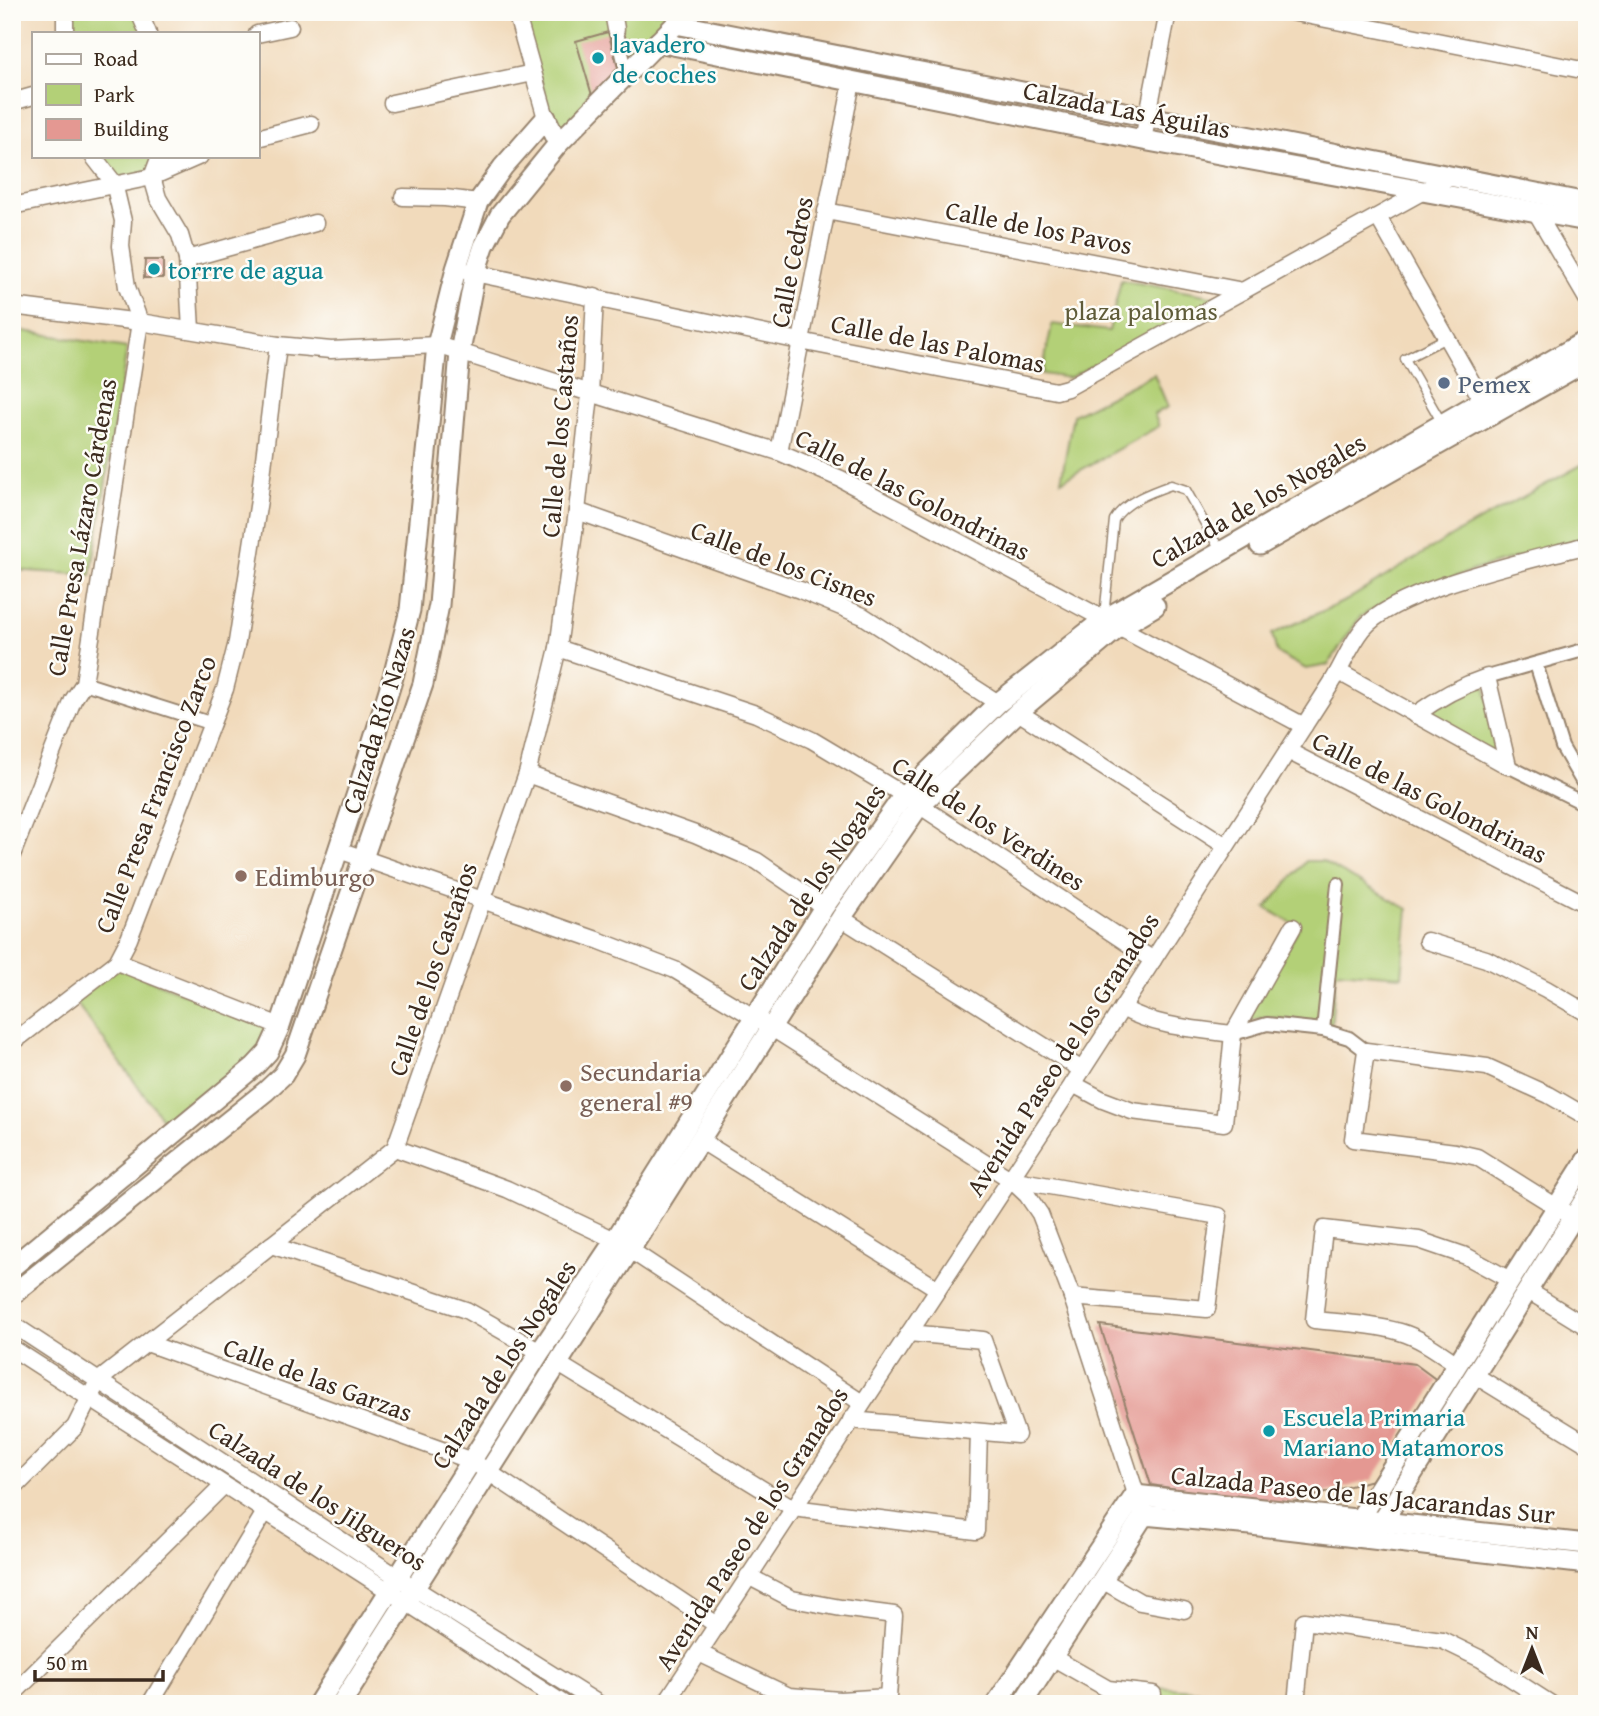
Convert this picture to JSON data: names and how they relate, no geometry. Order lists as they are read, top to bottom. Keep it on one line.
{"streets":{"street":["Calzada Las Águilas","Calle de los Pavos","Calle Cedros","Calle de las Palomas","Calle de los Castaños","Calle de las Golondrinas","Calzada de los Nogales","Calle Presa Lázaro Cárdenas","Calle de los Cisnes","Calzada Río Nazas","Calle Presa Francisco Zarco","Calle de los Verdines","Avenida Paseo de los Granados","Calle de las Garzas","Calzada Paseo de las Jacarandas Sur","Calzada de los Jilgueros"]},"crossings":[["Calzada Las Águilas","Calle Cedros"],["Calzada Las Águilas","Calle de las Palomas"],["Calzada Las Águilas","Calzada Río Nazas"],["Calle de los Pavos","Calle Cedros"],["Calle de los Pavos","Calle de las Palomas"],["Calle Cedros","Calle de las Palomas"],["Calle Cedros","Calle de las Golondrinas"],["Calle de las Palomas","Calle de los Castaños"],["Calle de las Palomas","Calzada Río Nazas"],["Calle de los Castaños","Calle de las Golondrinas"],["Calle de los Castaños","Calle de los Cisnes"],["Calle de los Castaños","Calle de los Verdines"],["Calle de las Golondrinas","Calzada de los Nogales"],["Calle de las Golondrinas","Calzada Río Nazas"],["Calle de las Golondrinas","Avenida Paseo de los Granados"],["Calzada de los Nogales","Calle de los Cisnes"],["Calzada de los Nogales","Calle de los Verdines"],["Calzada de los Nogales","Calle de las Garzas"],["Calzada de los Nogales","Calzada de los Jilgueros"],["Calle de los Verdines","Avenida Paseo de los Granados"],["Avenida Paseo de los Granados","Calle de las Garzas"]],"parks":["plaza palomas"],"places":["lavadero de coches","torrre de agua","Pemex","Edimburgo","Secundaria general #9","Escuela Primaria Mariano Matamoros"],"legend":["Road","Park","Building"],"scale_bar":"50 m","north":"top"}
